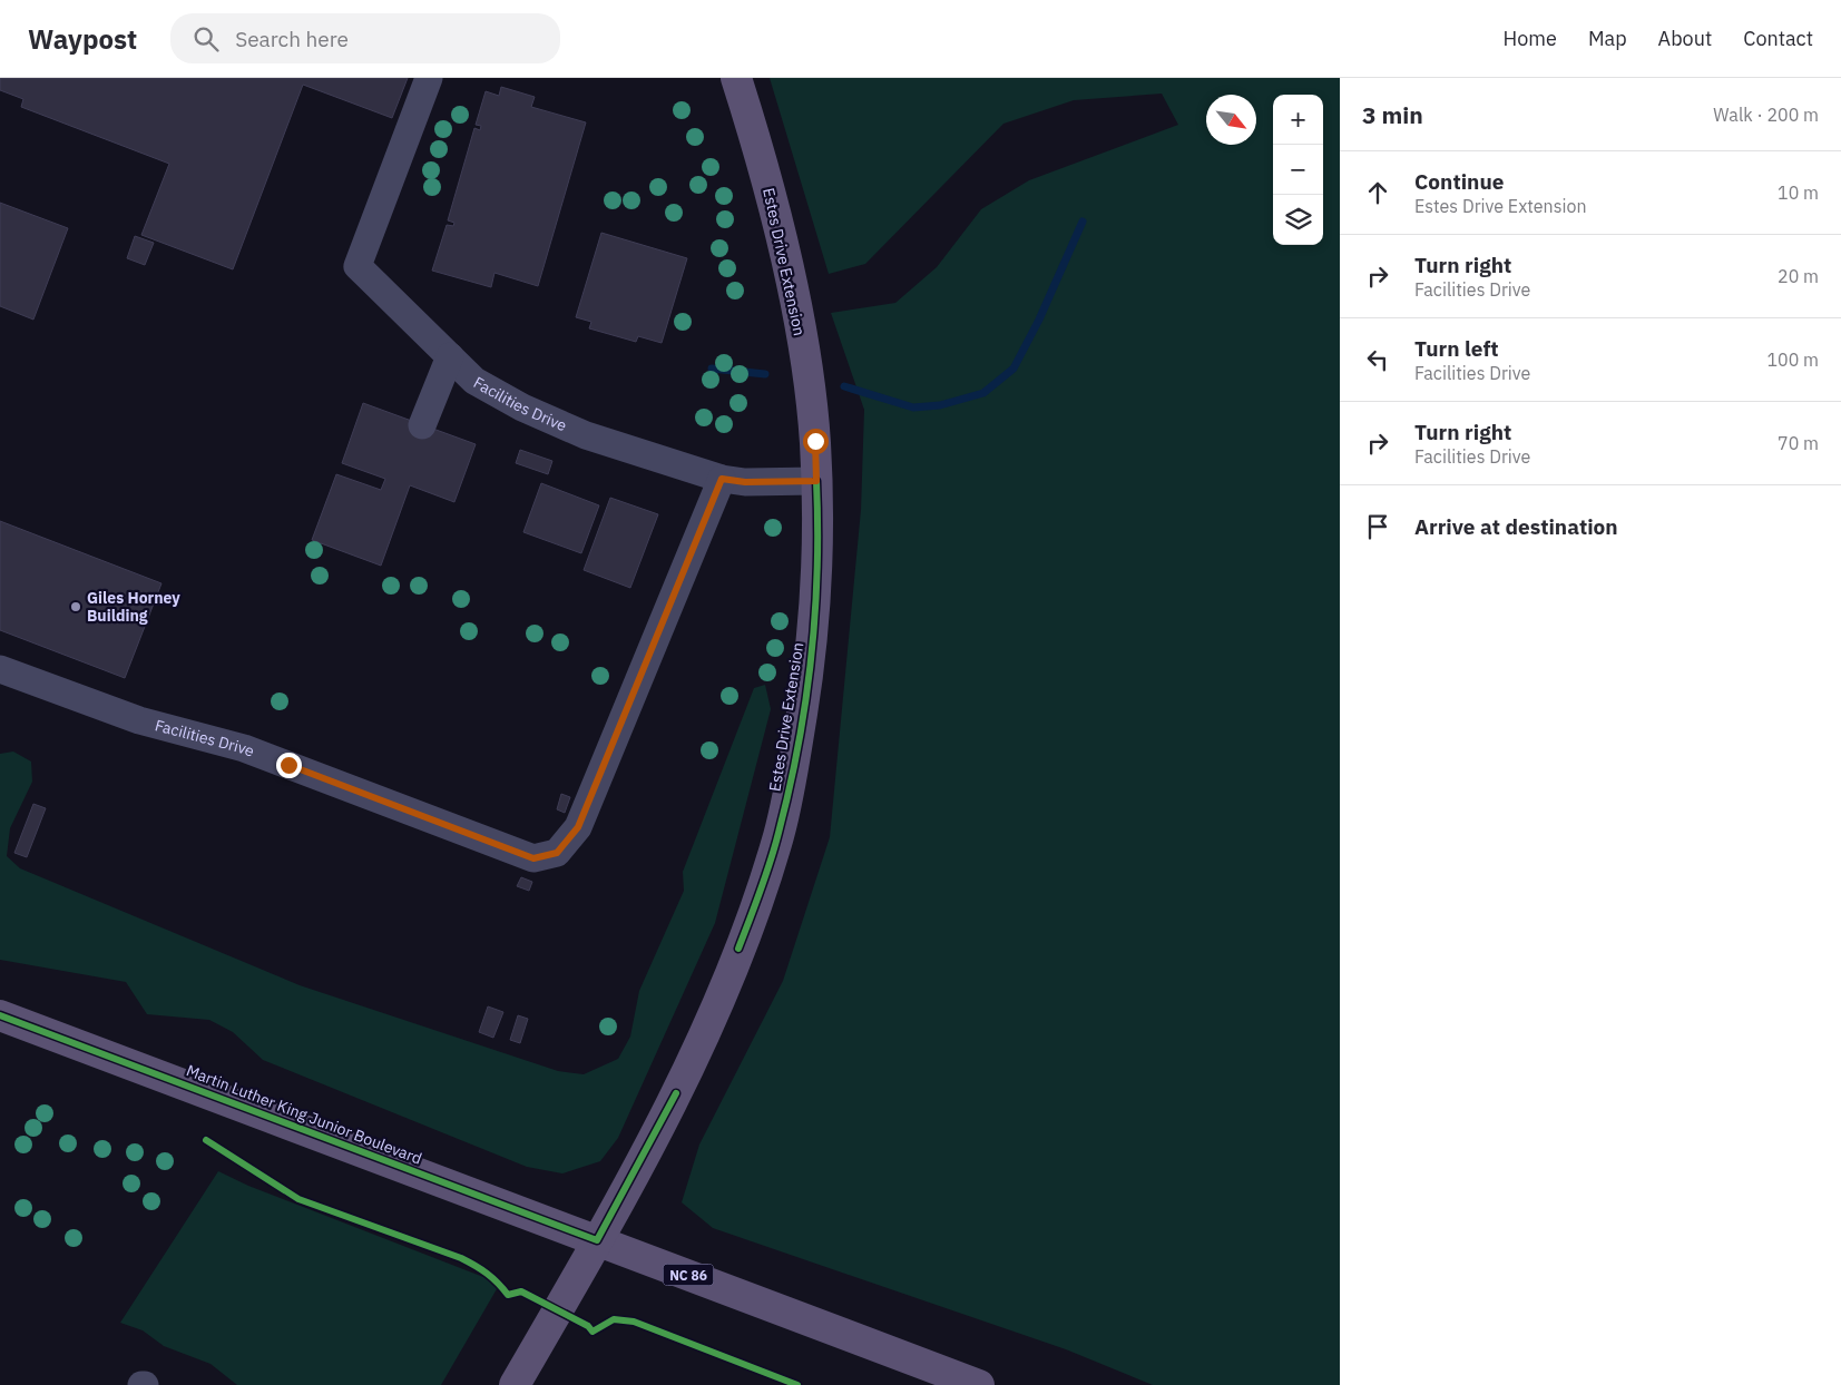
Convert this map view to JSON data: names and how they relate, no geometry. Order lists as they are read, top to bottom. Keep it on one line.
{"streets":{"main road":["Estes Drive Extension","Martin Luther King Junior Boulevard","NC 86"],"lane":["Facilities Drive"]},"crossings":[["Estes Drive Extension","Facilities Drive"],["Estes Drive Extension","Martin Luther King Junior Boulevard"]],"places":["Giles Horney Building"],"north":"bottom right","page":{"header":"Waypost","search":"Search here","nav":["Home","Map","About","Contact"],"heading":["3 min","Walk · 200 m"],"map_buttons":["+","−"],"list":[["Continue","Estes Drive Extension","10 m"],["Turn right","Facilities Drive","20 m"],["Turn left","Facilities Drive","100 m"],["Turn right","Facilities Drive","70 m"],"Arrive at destination"]}}
